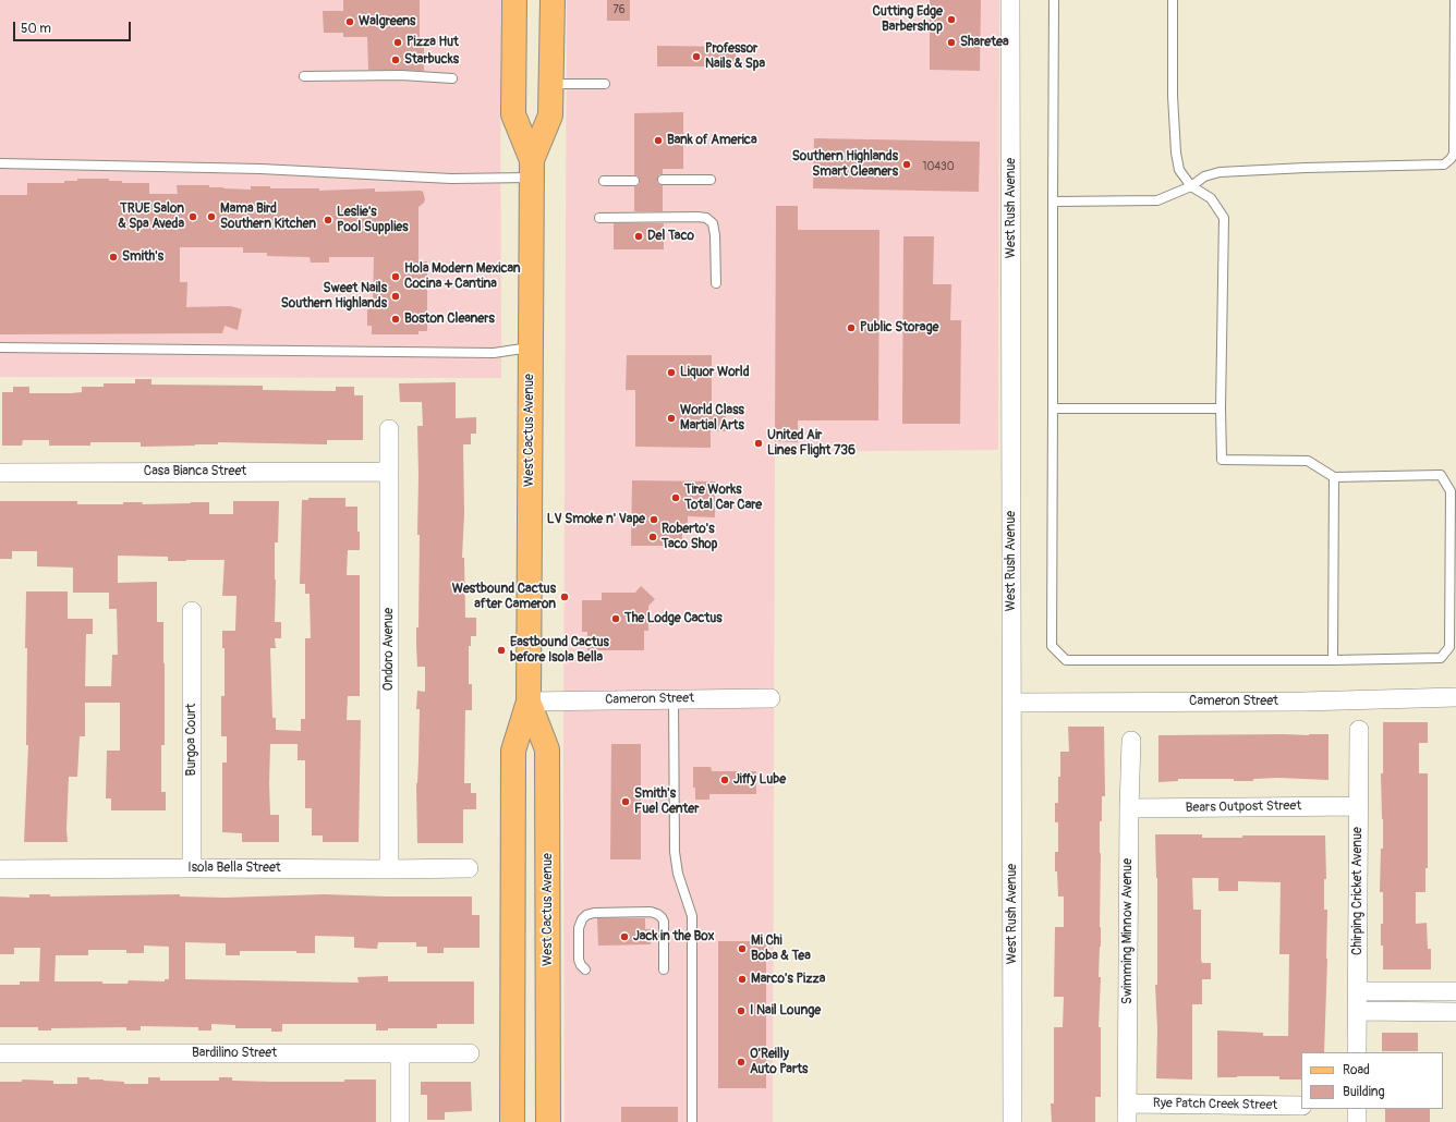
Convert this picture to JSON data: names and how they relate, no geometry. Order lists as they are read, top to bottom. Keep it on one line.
{"streets":{"main road":["West Cactus Avenue"],"street":["West Rush Avenue","Casa Bianca Street","Ondoro Avenue","Cameron Street","Burgoa Court","Bears Outpost Street","Isola Bella Street","Chirping Cricket Avenue","Swimming Minnow Avenue","Bardilino Street","Rye Patch Creek Street"]},"crossings":[["West Rush Avenue","Cameron Street"],["West Cactus Avenue","Cameron Street"],["Casa Bianca Street","Ondoro Avenue"],["Ondoro Avenue","Isola Bella Street"],["Burgoa Court","Isola Bella Street"],["Bears Outpost Street","Chirping Cricket Avenue"],["Bears Outpost Street","Swimming Minnow Avenue"],["Swimming Minnow Avenue","Rye Patch Creek Street"]],"places":["Cutting Edge Barbershop","Walgreens","Pizza Hut","Sharetea","Professor Nails & Spa","Starbucks","Bank of America","Southern Highlands Smart Cleaners","TRUE Salon & Spa Aveda","Mama Bird Southern Kitchen","Leslie's Pool Supplies","Del Taco","Smith's","Hola Modern Mexican Cocina + Cantina","Sweet Nails Southern Highlands","Boston Cleaners","Public Storage","Liquor World","World Class Martial Arts","United Air Lines Flight 736","Tire Works Total Car Care","LV Smoke n' Vape","Roberto's Taco Shop","Westbound Cactus after Cameron","The Lodge Cactus","Eastbound Cactus before Isola Bella","Jiffy Lube","Smith's Fuel Center","Jack in the Box","Mi Chi Boba & Tea","Marco's Pizza","I Nail Lounge","O'Reilly Auto Parts"],"house_numbers":["76","10430"],"legend":["Road","Building"],"scale_bar":"50 m"}
